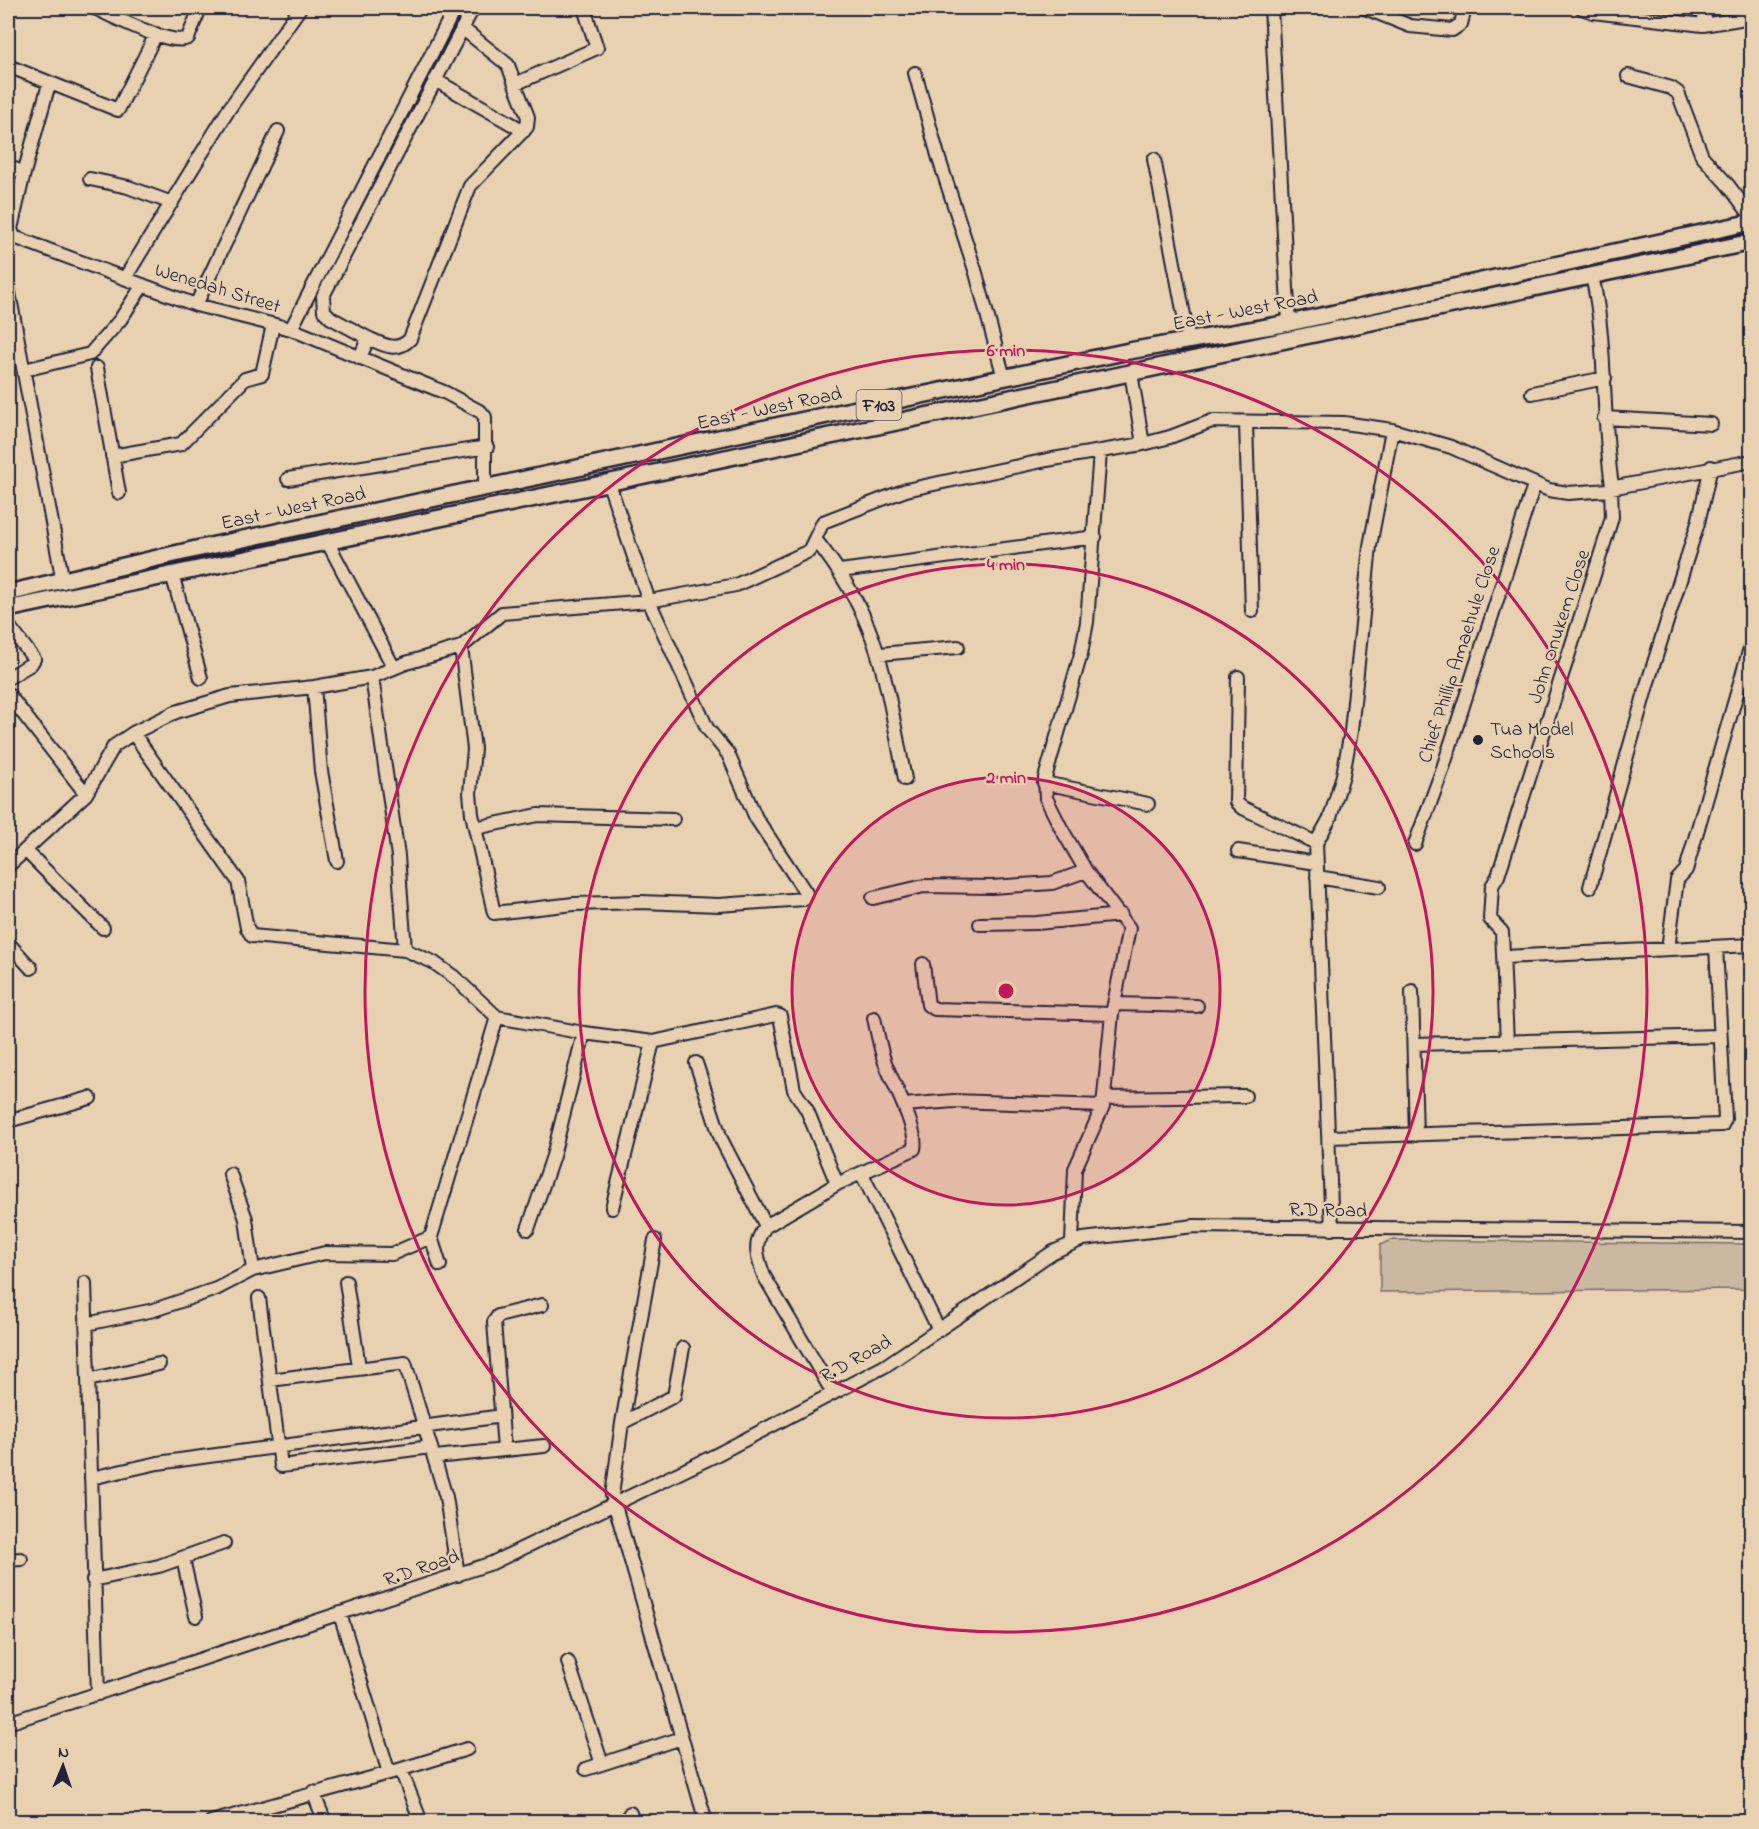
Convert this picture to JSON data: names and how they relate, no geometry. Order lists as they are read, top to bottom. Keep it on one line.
{"streets":{"main road":["East - West Road","F103"],"street":["Wenedah Street","John Onukem Close","Chief Phillip Amaehule Close","R.D Road"]},"crossings":[["Wenedah Street","East - West Road"],["East - West Road","John Onukem Close"]],"places":["Tua Model Schools"],"north":"top","rings":["6 min","4 min","2 min"]}
